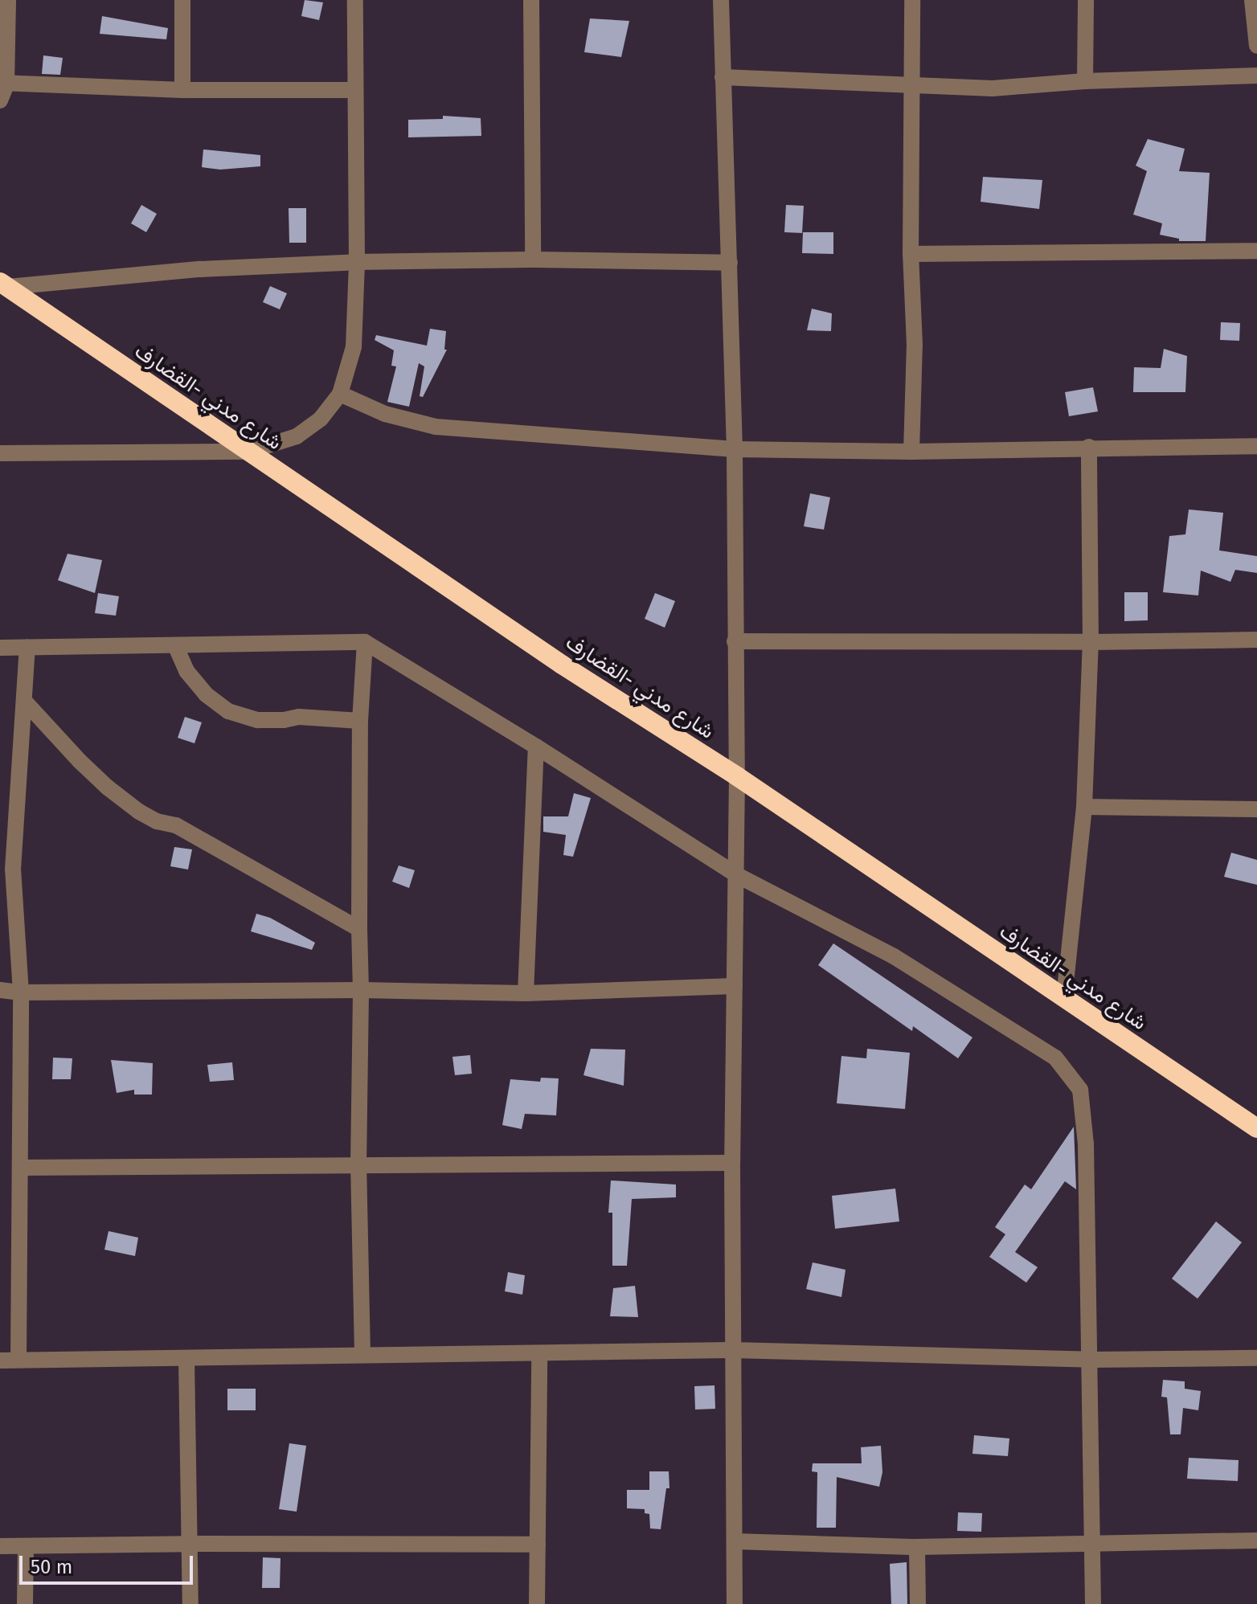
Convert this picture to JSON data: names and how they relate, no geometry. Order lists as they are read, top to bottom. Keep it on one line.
{"streets":{"highway":["شارع مدني -القضارف"]},"scale_bar":"50 m"}
